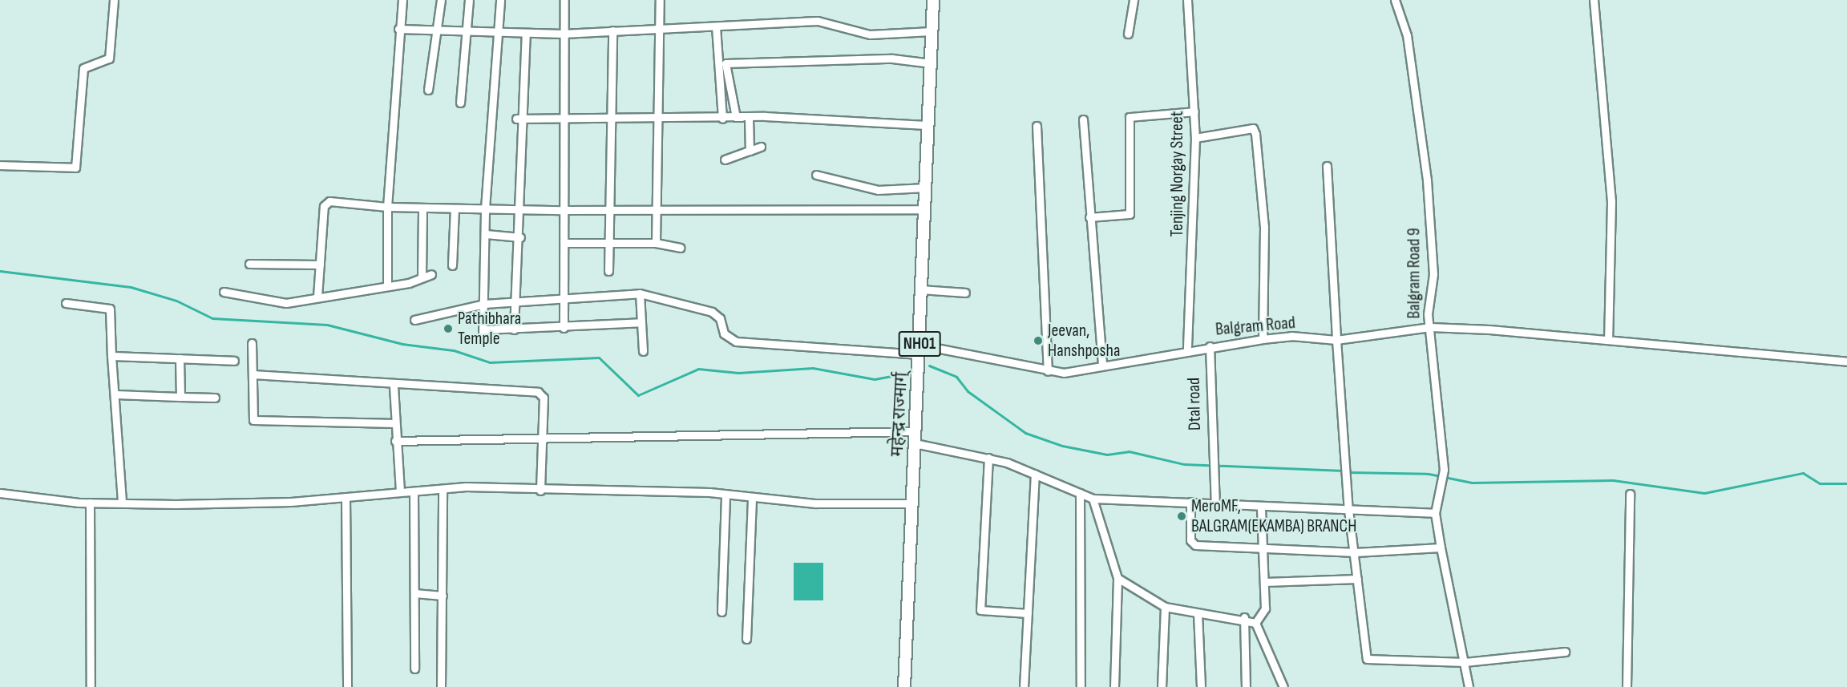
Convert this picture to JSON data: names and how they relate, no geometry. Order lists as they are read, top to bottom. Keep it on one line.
{"streets":{"highway":["NH01","महेन्द्र राज्मार्ग्"],"street":["Tenjing Norgay Street","Balgram Road 9","Balgram Road","Dtal road"]},"crossings":[["Tenjing Norgay Street","Balgram Road"],["Balgram Road 9","Balgram Road"],["Balgram Road","Dtal road"],["Balgram Road","महेन्द्र राज्मार्ग्"]],"places":["Pathibhara Temple","Jeevan, Hanshposha","MeroMF, BALGRAM(EKAMBA) BRANCH"]}
